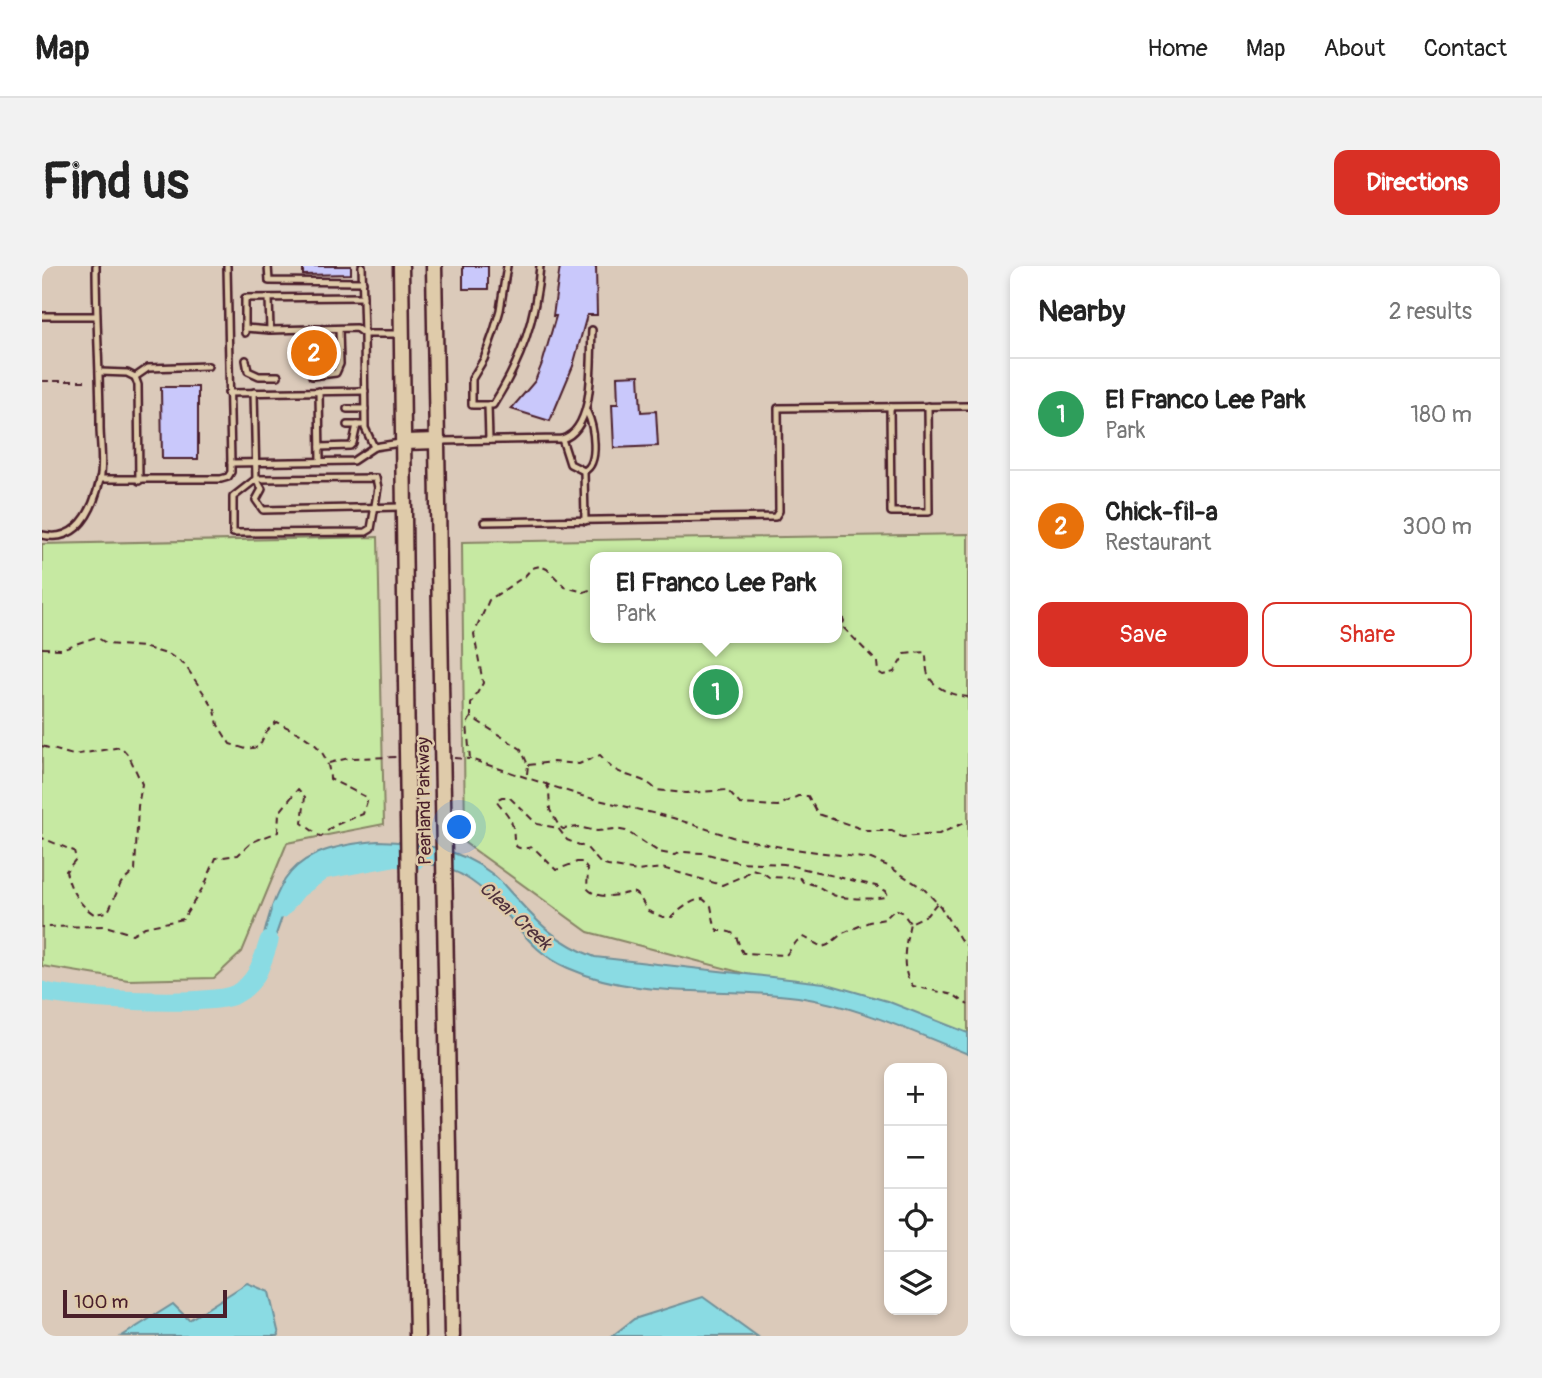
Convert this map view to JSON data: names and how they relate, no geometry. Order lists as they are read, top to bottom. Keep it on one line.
{"streets":{"main road":["Pearland Parkway"]},"water":["Clear Creek"],"scale_bar":"100 m","page":{"header":"Map","nav":["Home","Map","About","Contact"],"buttons":["Directions",["Save","Share"]],"title":"Find us","heading":["Nearby","2 results"],"pins":["2","1"],"list":[{"mark":"1","name":"El Franco Lee Park","note":"Park","value":"180 m"},{"mark":"2","name":"Chick-fil-a","note":"Restaurant","value":"300 m"}],"popup":["El Franco Lee Park","Park"],"map_buttons":["+","−"],"scale":"100 m"}}
